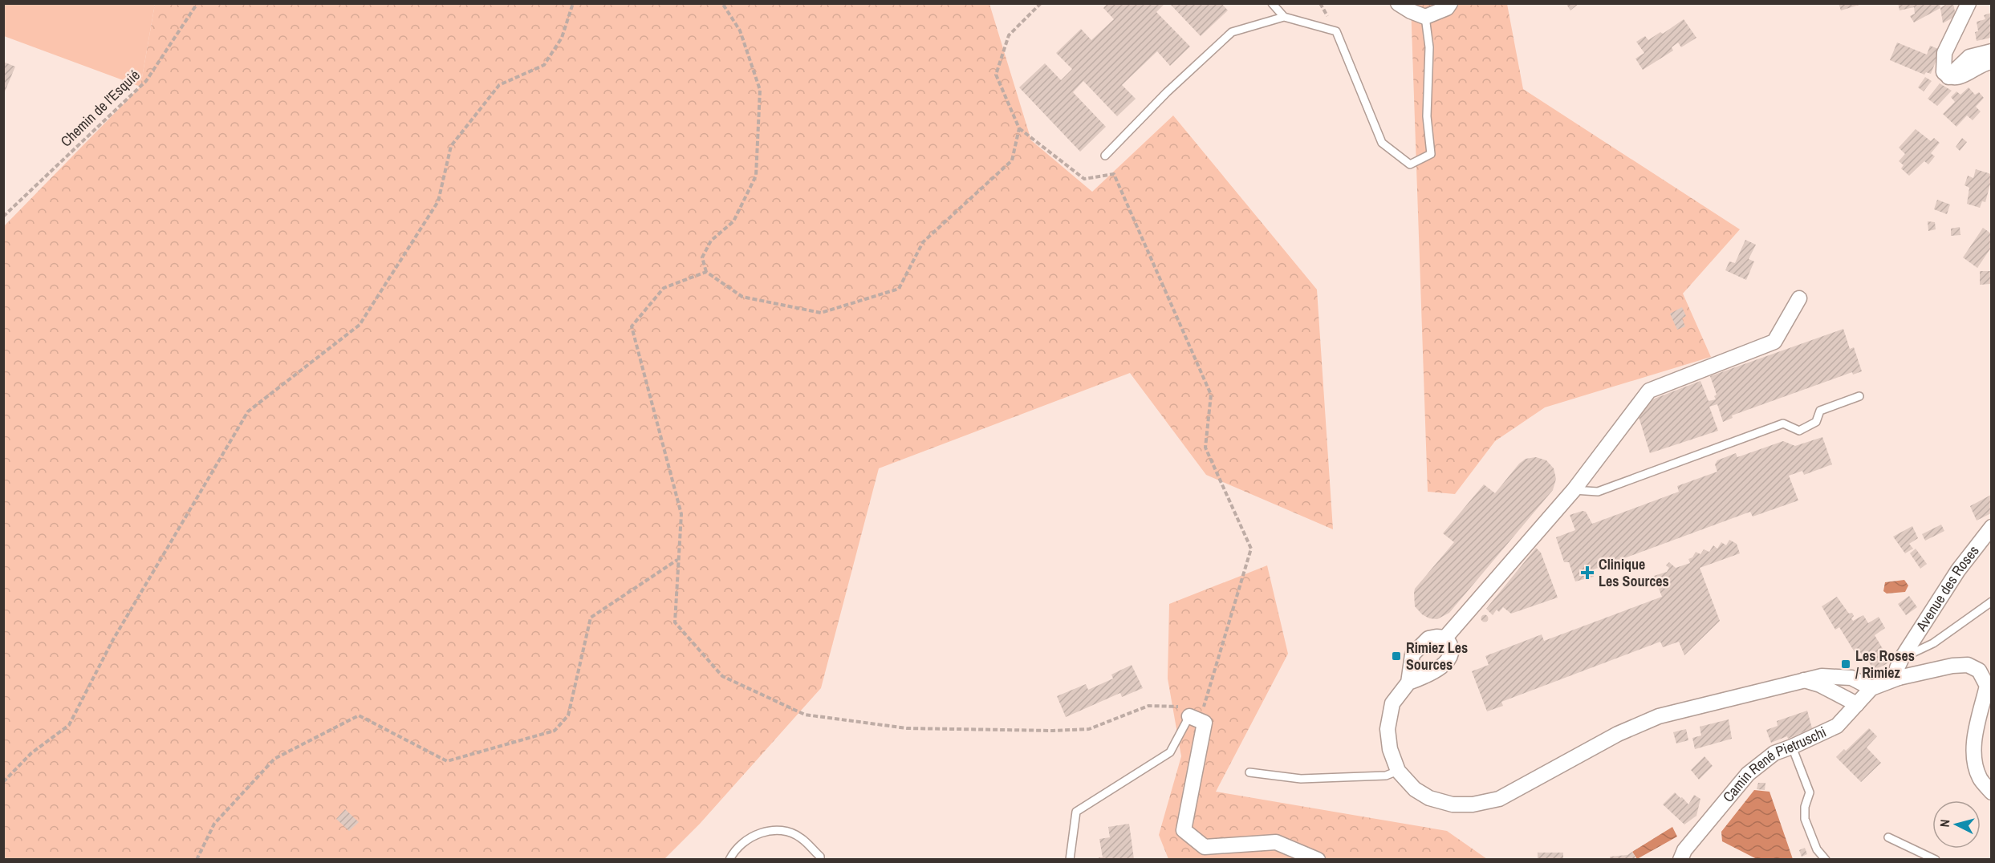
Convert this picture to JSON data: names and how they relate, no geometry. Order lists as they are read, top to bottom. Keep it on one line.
{"streets":{"street":["Avenue des Roses","Camin René Pietruschi"],"path":["Chemin de l'Esquié"]},"crossings":[["Avenue des Roses","Camin René Pietruschi"]],"places":{"health":["Clinique Les Sources"],"transit":["Rimiez Les Sources","Les Roses / Rimiez"]},"north":"left"}
